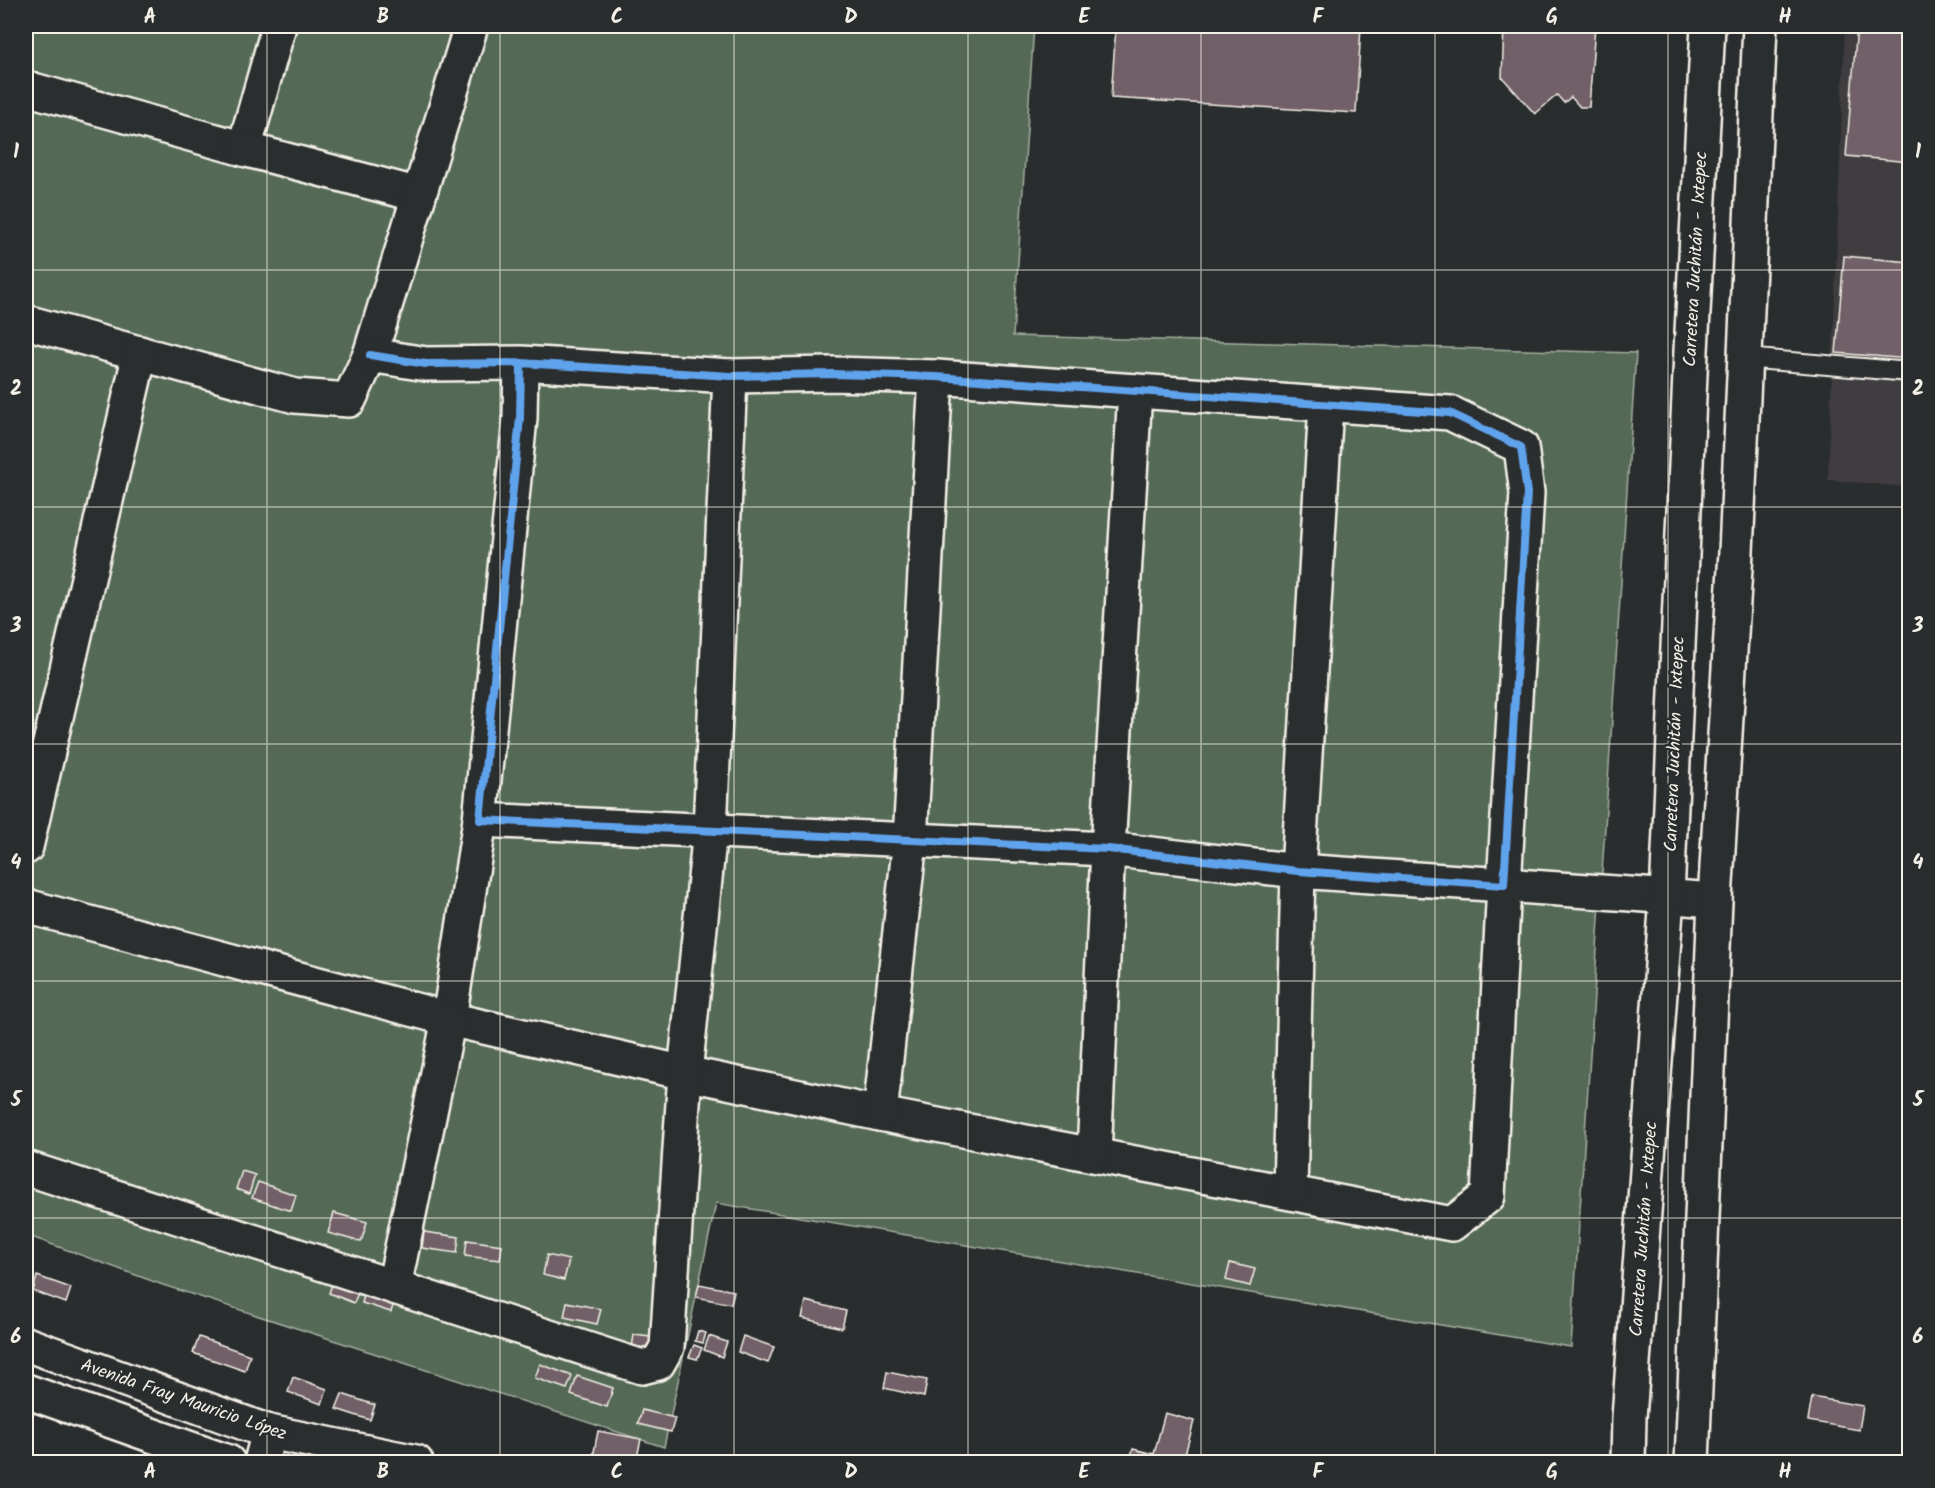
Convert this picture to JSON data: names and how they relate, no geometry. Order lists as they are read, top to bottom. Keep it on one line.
{"streets":{"street":["Carretera Juchitán - Ixtepec","Avenida Fray Mauricio López"]},"grid":{"columns":["A","B","C","D","E","F","G","H"],"rows":["1","2","3","4","5","6"]}}
